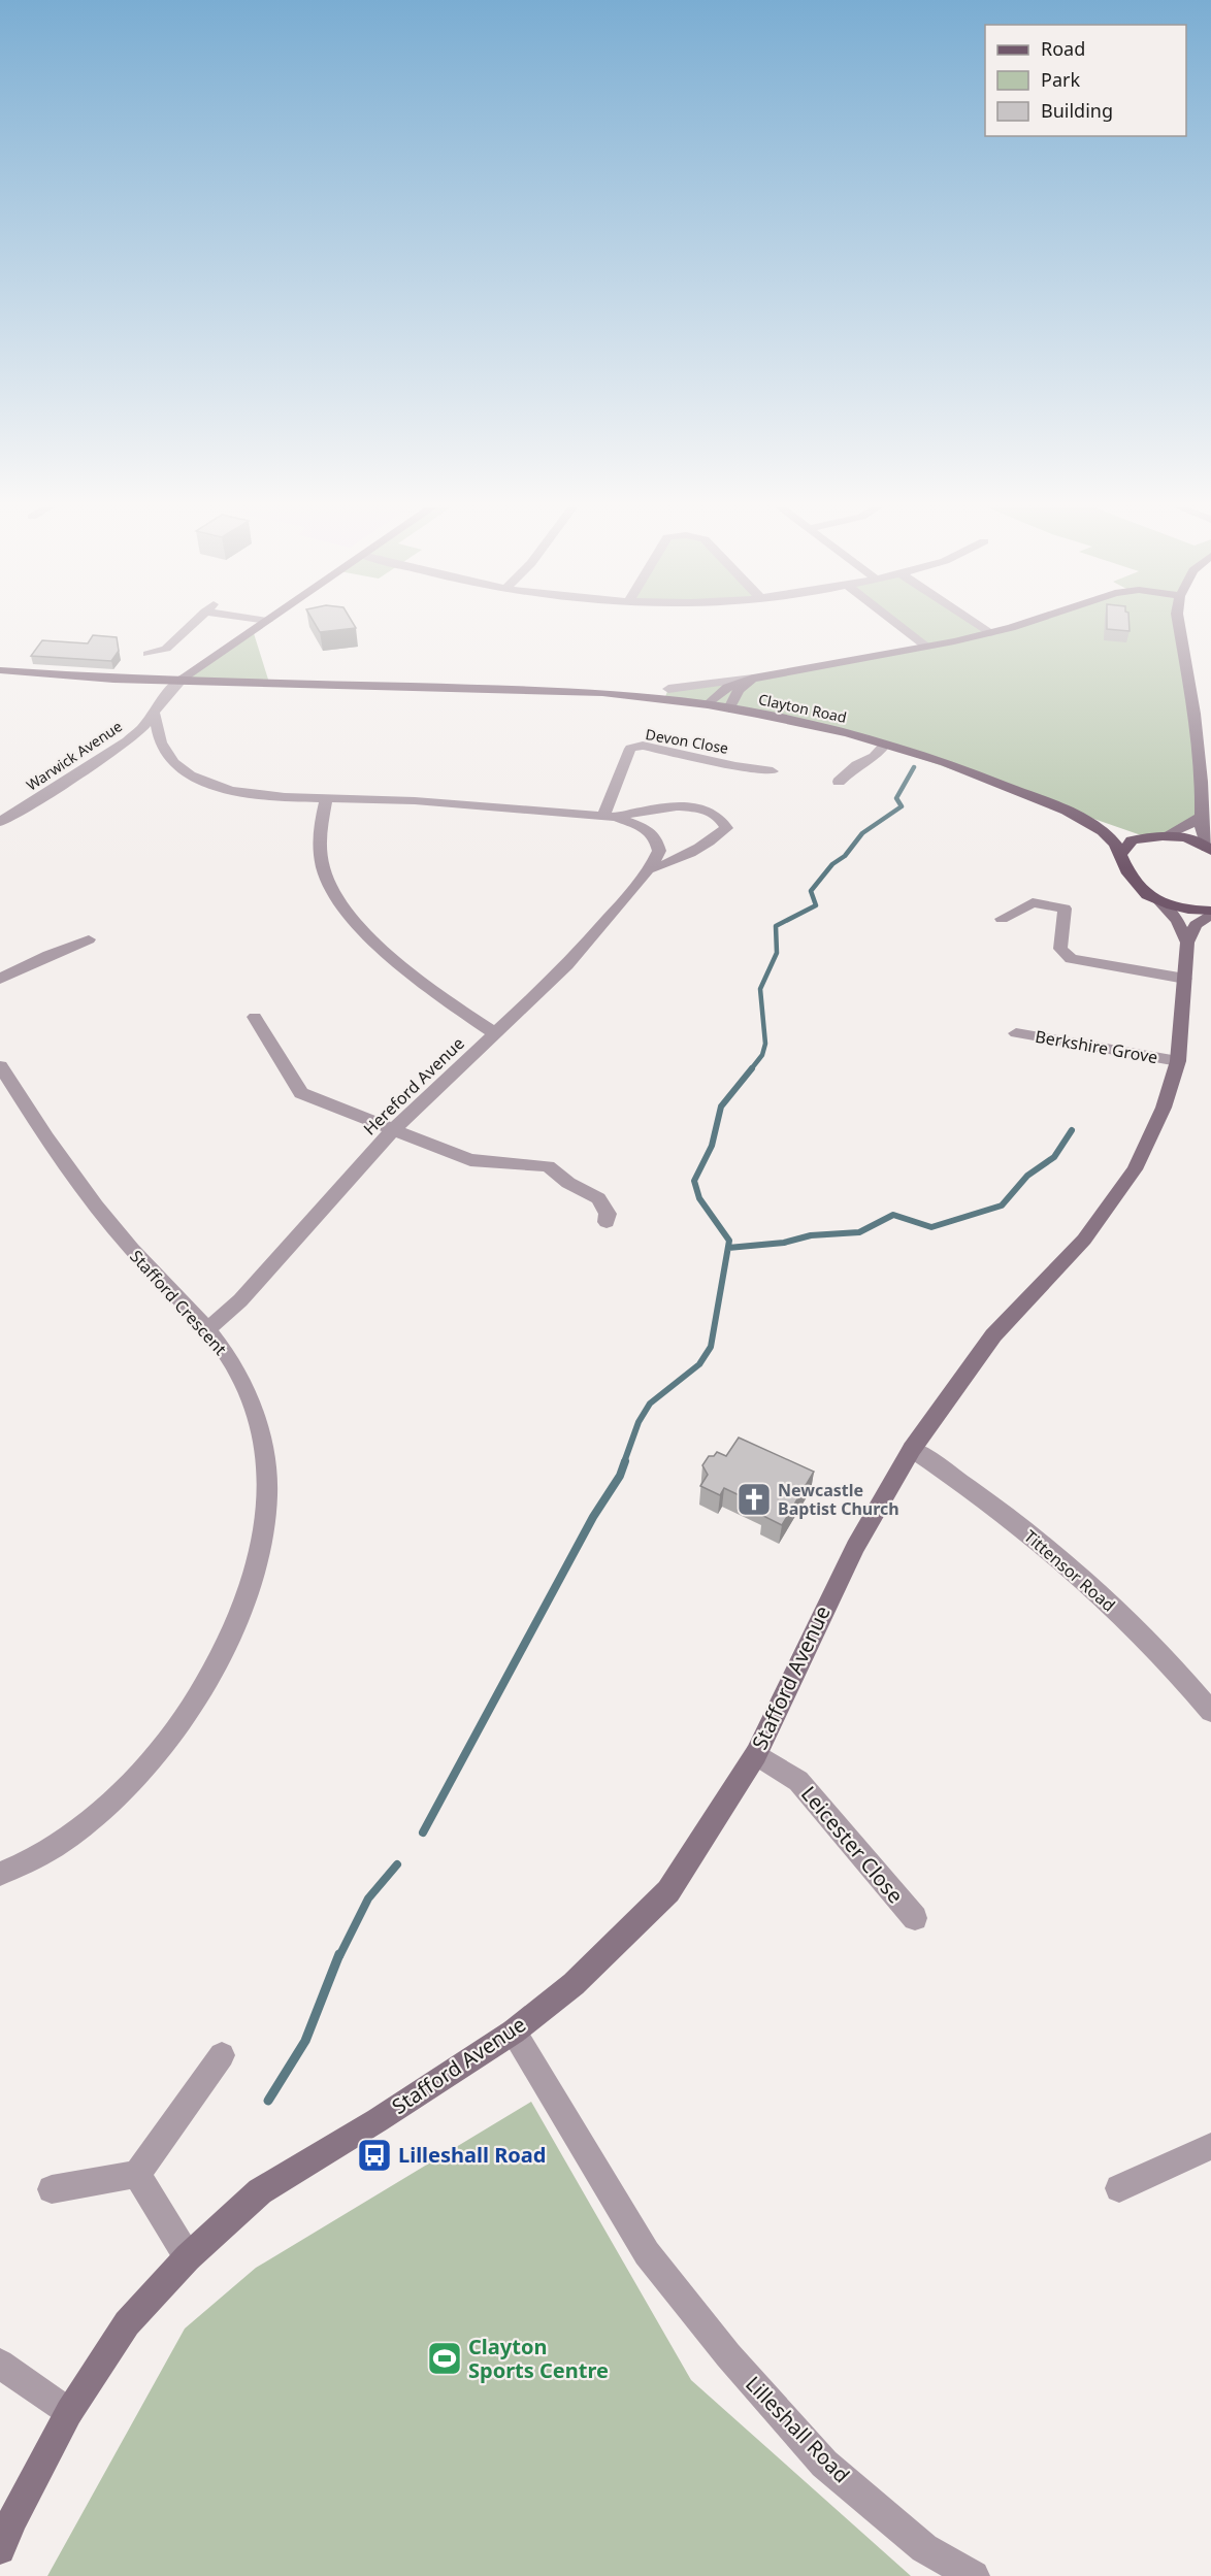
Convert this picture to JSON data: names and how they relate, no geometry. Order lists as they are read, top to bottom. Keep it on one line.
{"streets":{"main road":["Clayton Road"],"street":["Devon Close","Warwick Avenue","Berkshire Grove","Hereford Avenue","Stafford Crescent","Tittensor Road","Stafford Avenue","Leicester Close","Lilleshall Road"]},"crossings":[["Clayton Road","Warwick Avenue"],["Devon Close","Hereford Avenue"],["Berkshire Grove","Stafford Avenue"],["Hereford Avenue","Stafford Crescent"],["Tittensor Road","Stafford Avenue"],["Stafford Avenue","Leicester Close"],["Stafford Avenue","Lilleshall Road"]],"places":{"church":["Newcastle Baptist Church"],"bus stop":["Lilleshall Road"],"sports":["Clayton Sports Centre"]},"legend":["Road","Park","Building"]}
